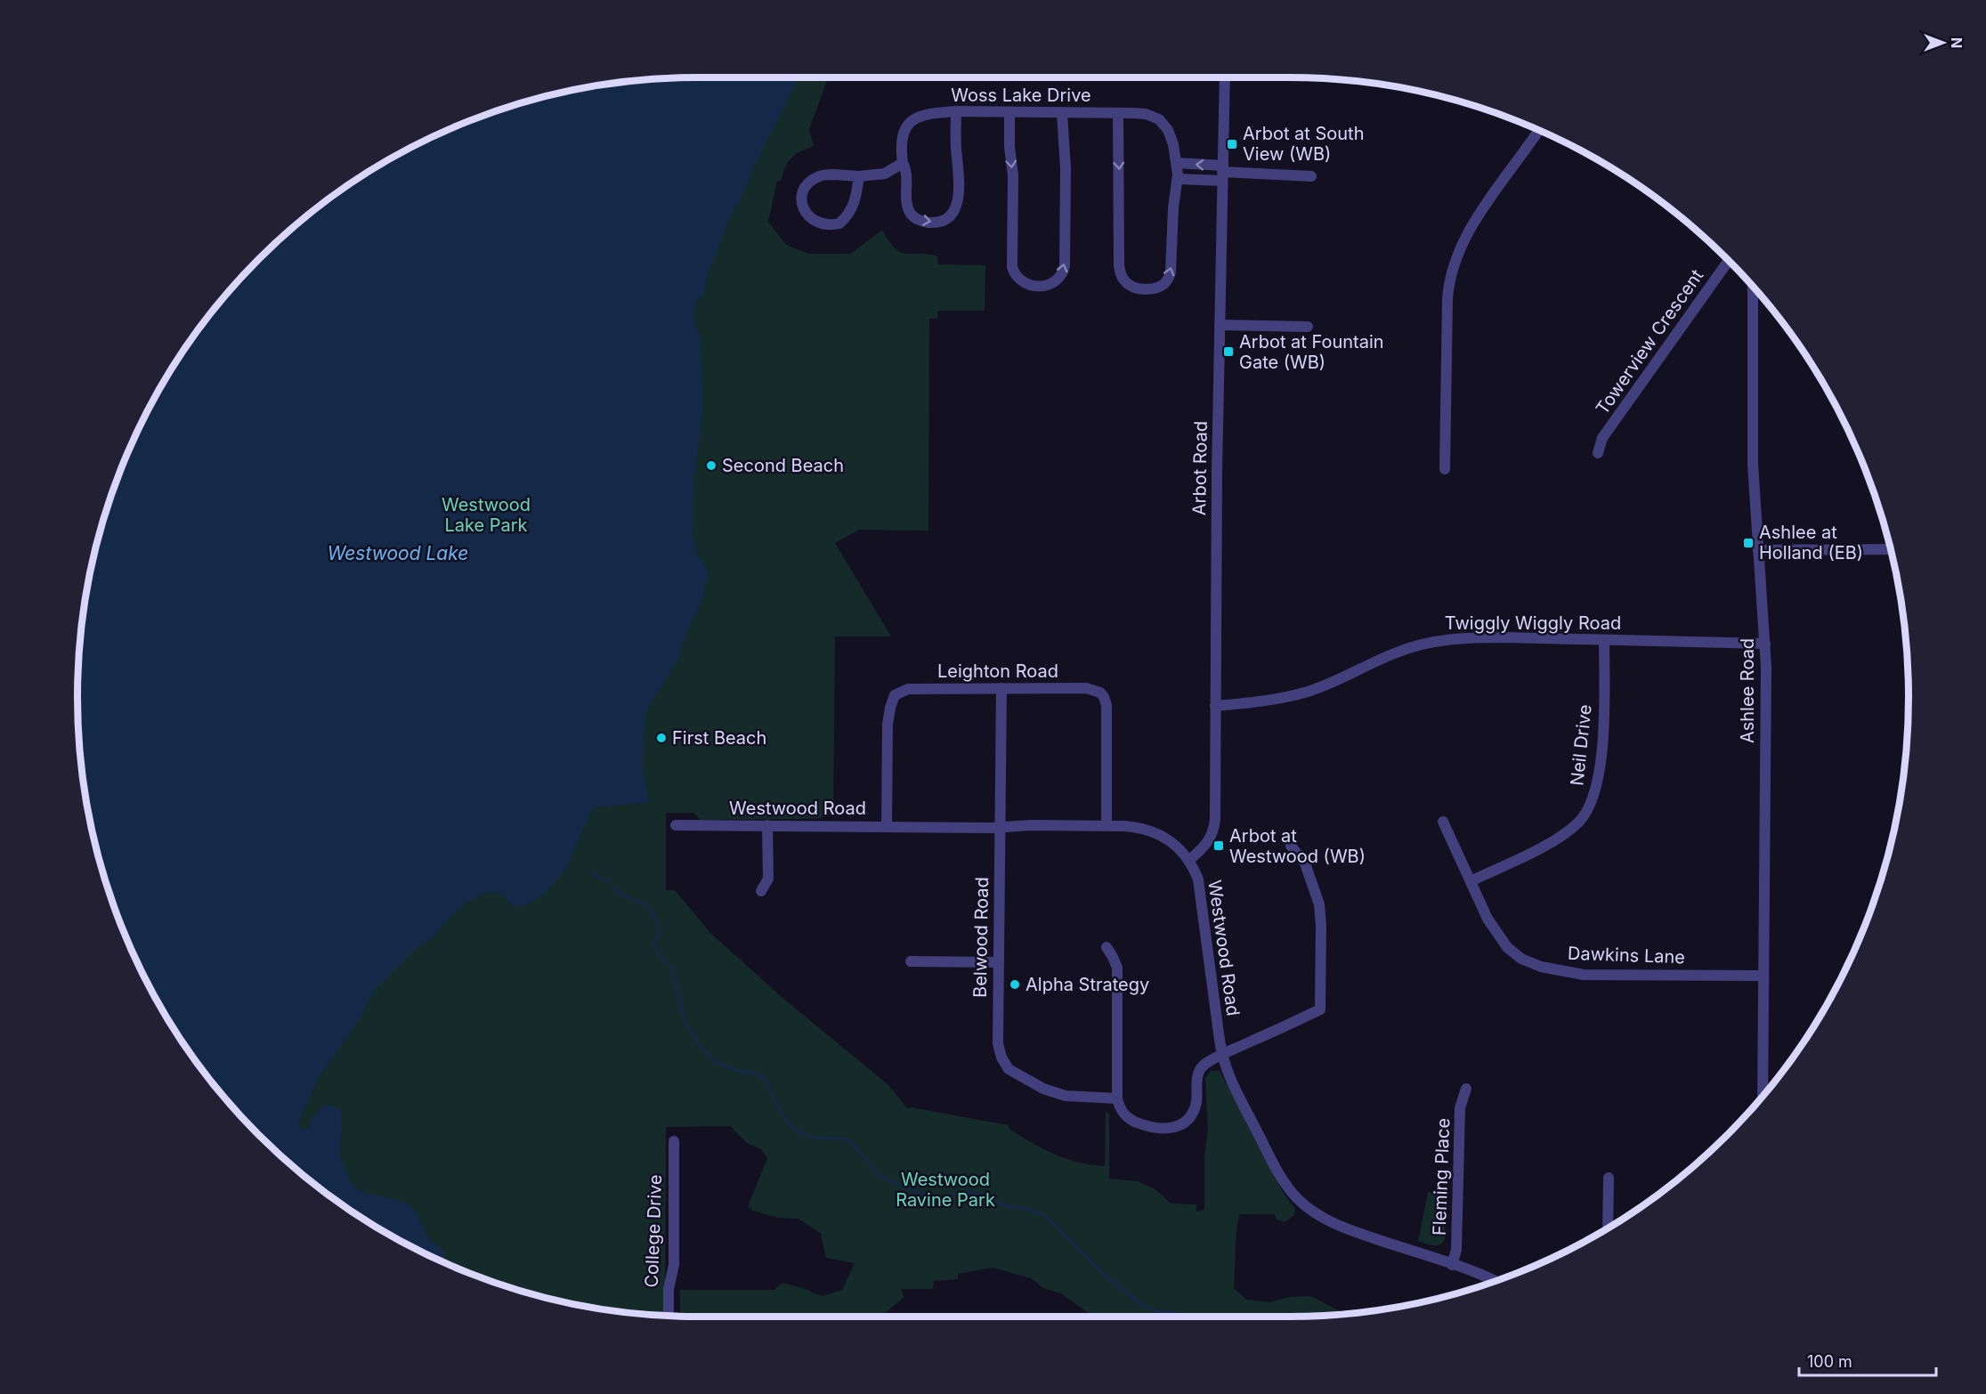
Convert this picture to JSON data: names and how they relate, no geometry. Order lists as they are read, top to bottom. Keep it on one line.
{"streets":{"street":["Woss Lake Drive","Towerview Crescent","Arbot Road","Twiggly Wiggly Road","Leighton Road","Ashlee Road","Neil Drive","Westwood Road","Belwood Road","Dawkins Lane","Fleming Place","College Drive"]},"crossings":[["Arbot Road","Twiggly Wiggly Road"],["Arbot Road","Westwood Road"],["Twiggly Wiggly Road","Ashlee Road"],["Twiggly Wiggly Road","Neil Drive"],["Leighton Road","Westwood Road"],["Leighton Road","Belwood Road"],["Ashlee Road","Dawkins Lane"],["Neil Drive","Dawkins Lane"],["Westwood Road","Belwood Road"],["Westwood Road","Fleming Place"]],"water":["Westwood Lake"],"parks":["Westwood Lake Park","Westwood Ravine Park"],"places":{"transit":["Arbot at South View (WB)","Arbot at Fountain Gate (WB)","Ashlee at Holland (EB)","Arbot at Westwood (WB)"],"other":["Second Beach","First Beach","Alpha Strategy"]},"scale_bar":"100 m","north":"right"}
